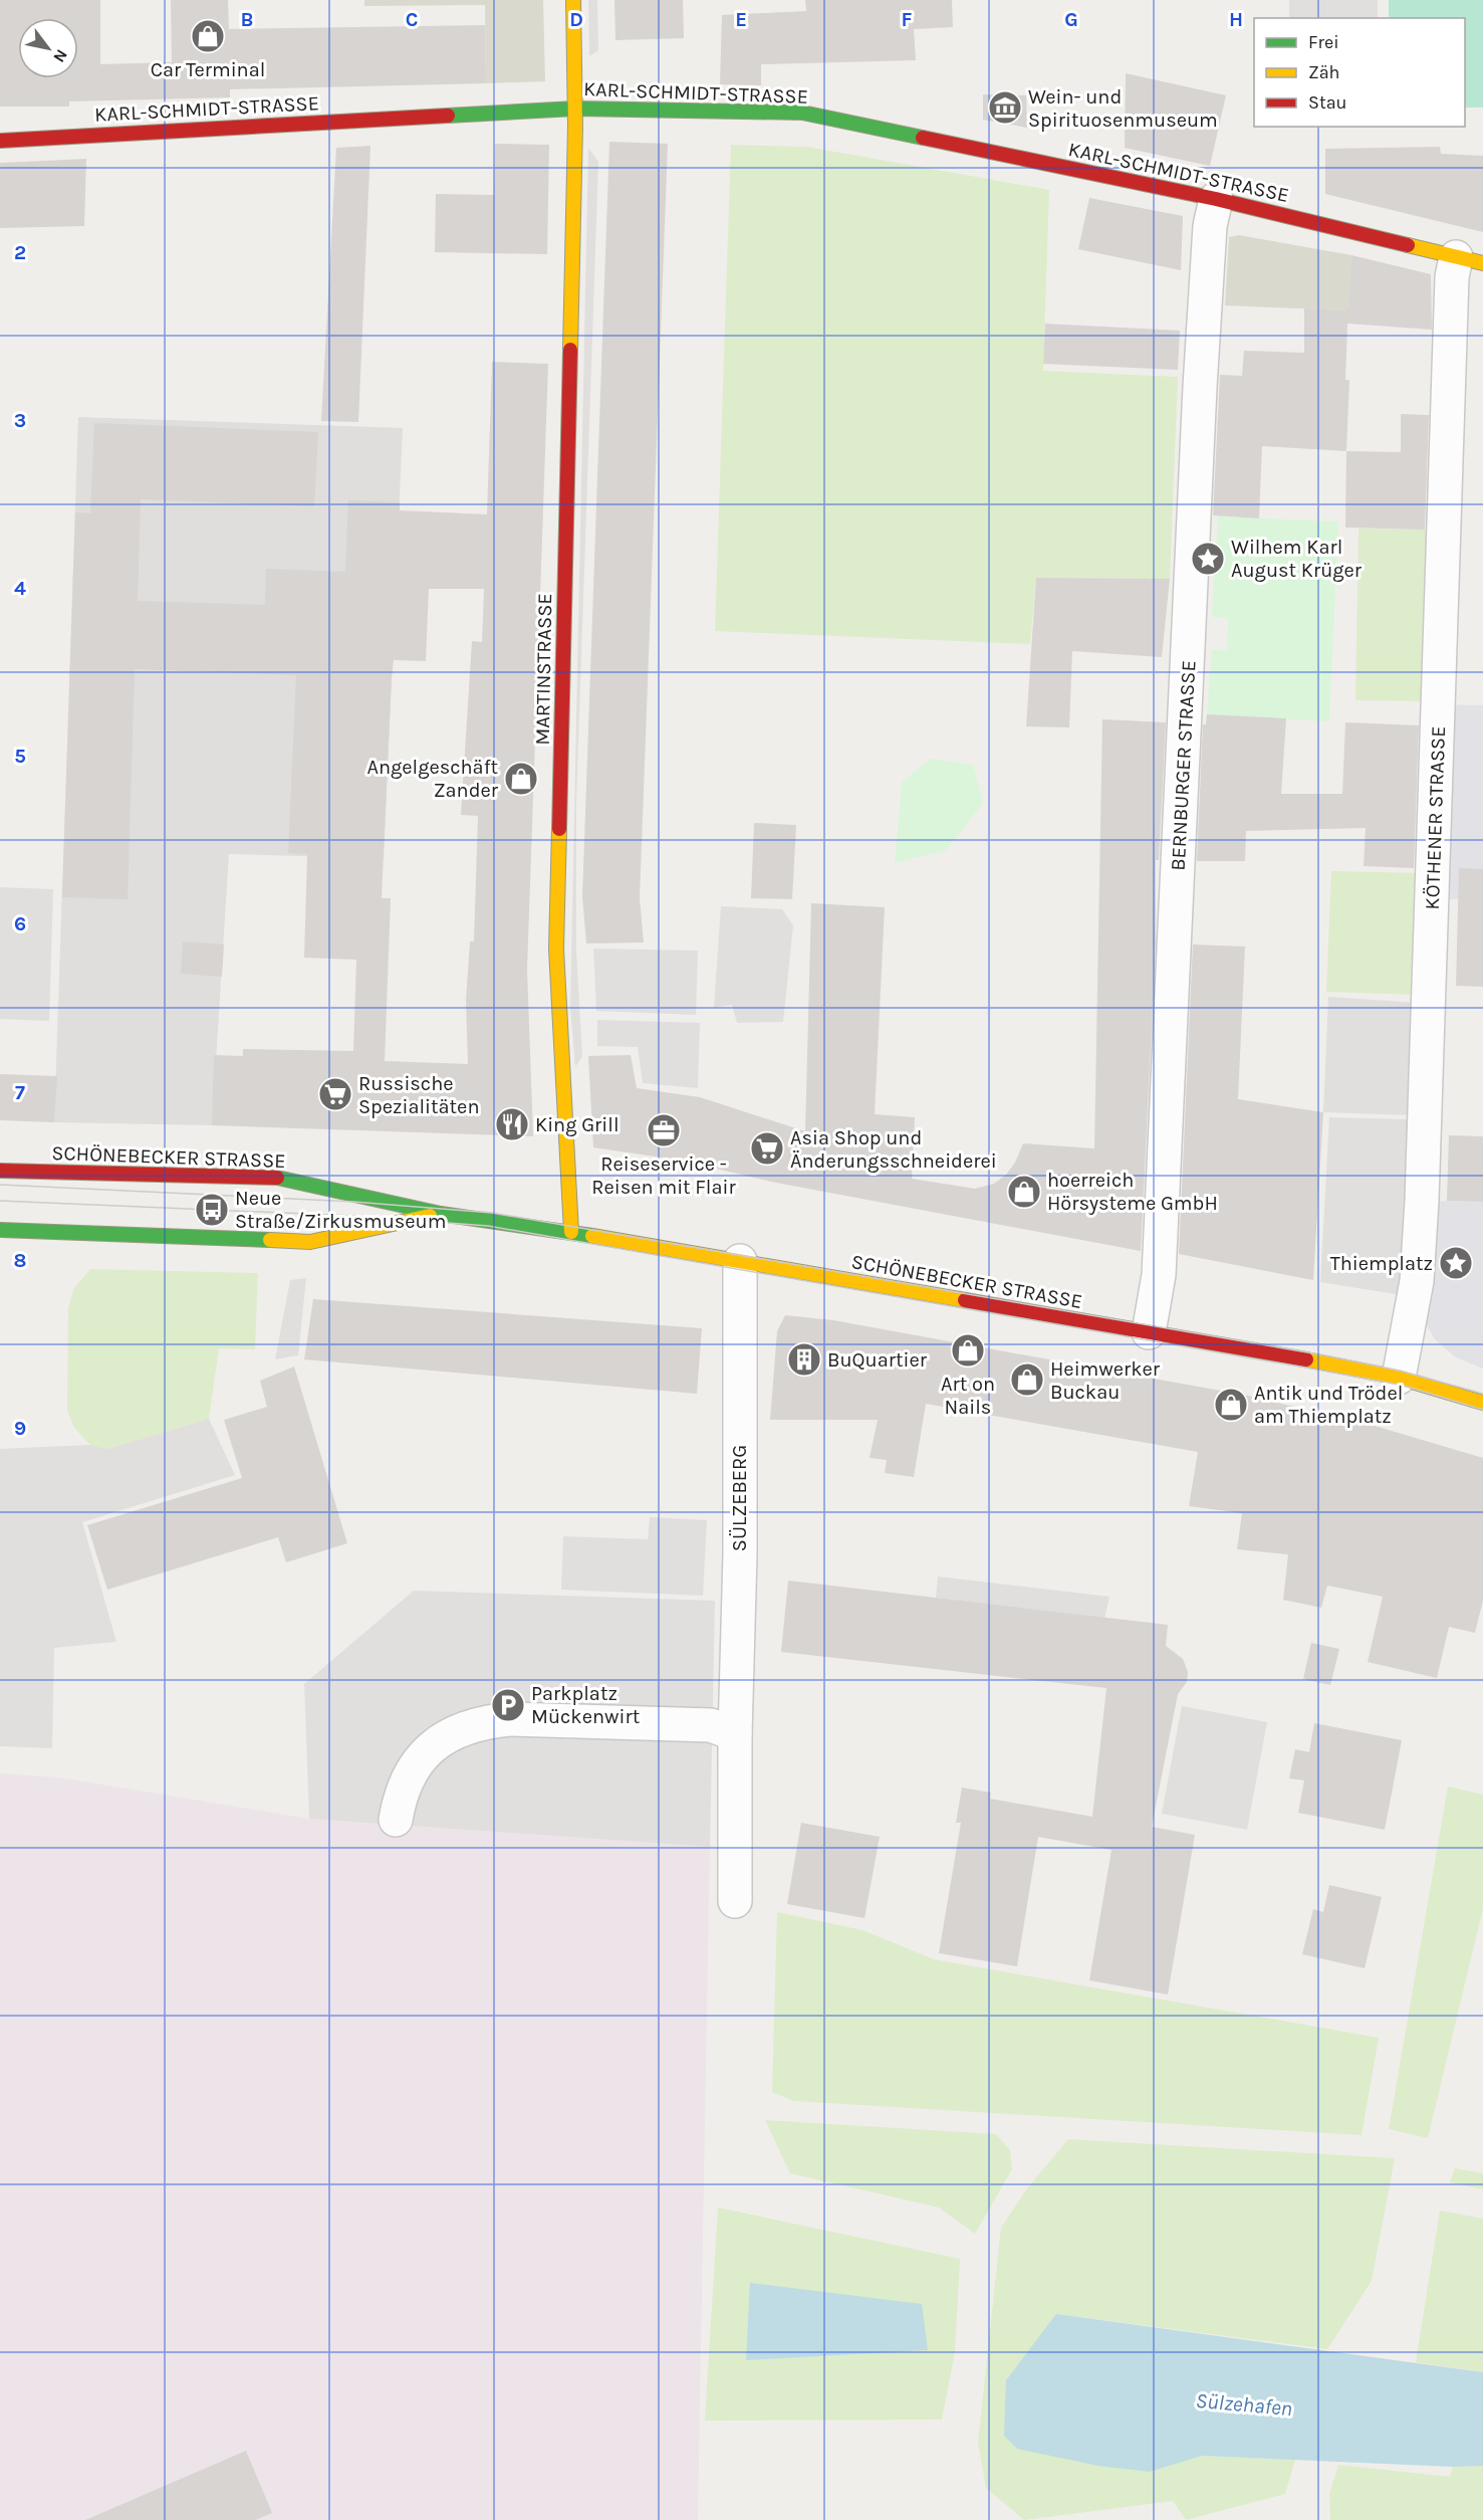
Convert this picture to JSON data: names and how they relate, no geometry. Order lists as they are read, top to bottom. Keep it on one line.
{"streets":{"street":["KARL-SCHMIDT-STRASSE","MARTINSTRASSE","BERNBURGER STRASSE","KÖTHENER STRASSE","SCHÖNEBECKER STRASSE","SÜLZEBERG"]},"crossings":[["KARL-SCHMIDT-STRASSE","MARTINSTRASSE"],["KARL-SCHMIDT-STRASSE","BERNBURGER STRASSE"],["KARL-SCHMIDT-STRASSE","KÖTHENER STRASSE"],["MARTINSTRASSE","SCHÖNEBECKER STRASSE"],["BERNBURGER STRASSE","SCHÖNEBECKER STRASSE"],["KÖTHENER STRASSE","SCHÖNEBECKER STRASSE"],["SCHÖNEBECKER STRASSE","SÜLZEBERG"]],"water":["Sülzehafen"],"places":{"shop":["Car Terminal","Angelgeschäft Zander","hoerreich Hörsysteme GmbH","Art on Nails","Heimwerker Buckau","Antik und Trödel am Thiemplatz"],"museum":["Wein- und Spirituosenmuseum"],"place":["Wilhem Karl August Krüger","Thiemplatz"],"supermarket":["Russische Spezialitäten","Asia Shop und Änderungsschneiderei"],"restaurant":["King Grill"],"office":["Reiseservice - Reisen mit Flair"],"bus stop":["Neue Straße/Zirkusmuseum"],"building":["BuQuartier"],"parking":["Parkplatz Mückenwirt"]},"legend":["Frei","Zäh","Stau"],"north":"bottom right","grid":{"columns":["B","C","D","E","F","G","H"],"rows":["2","3","4","5","6","7","8","9"]}}
